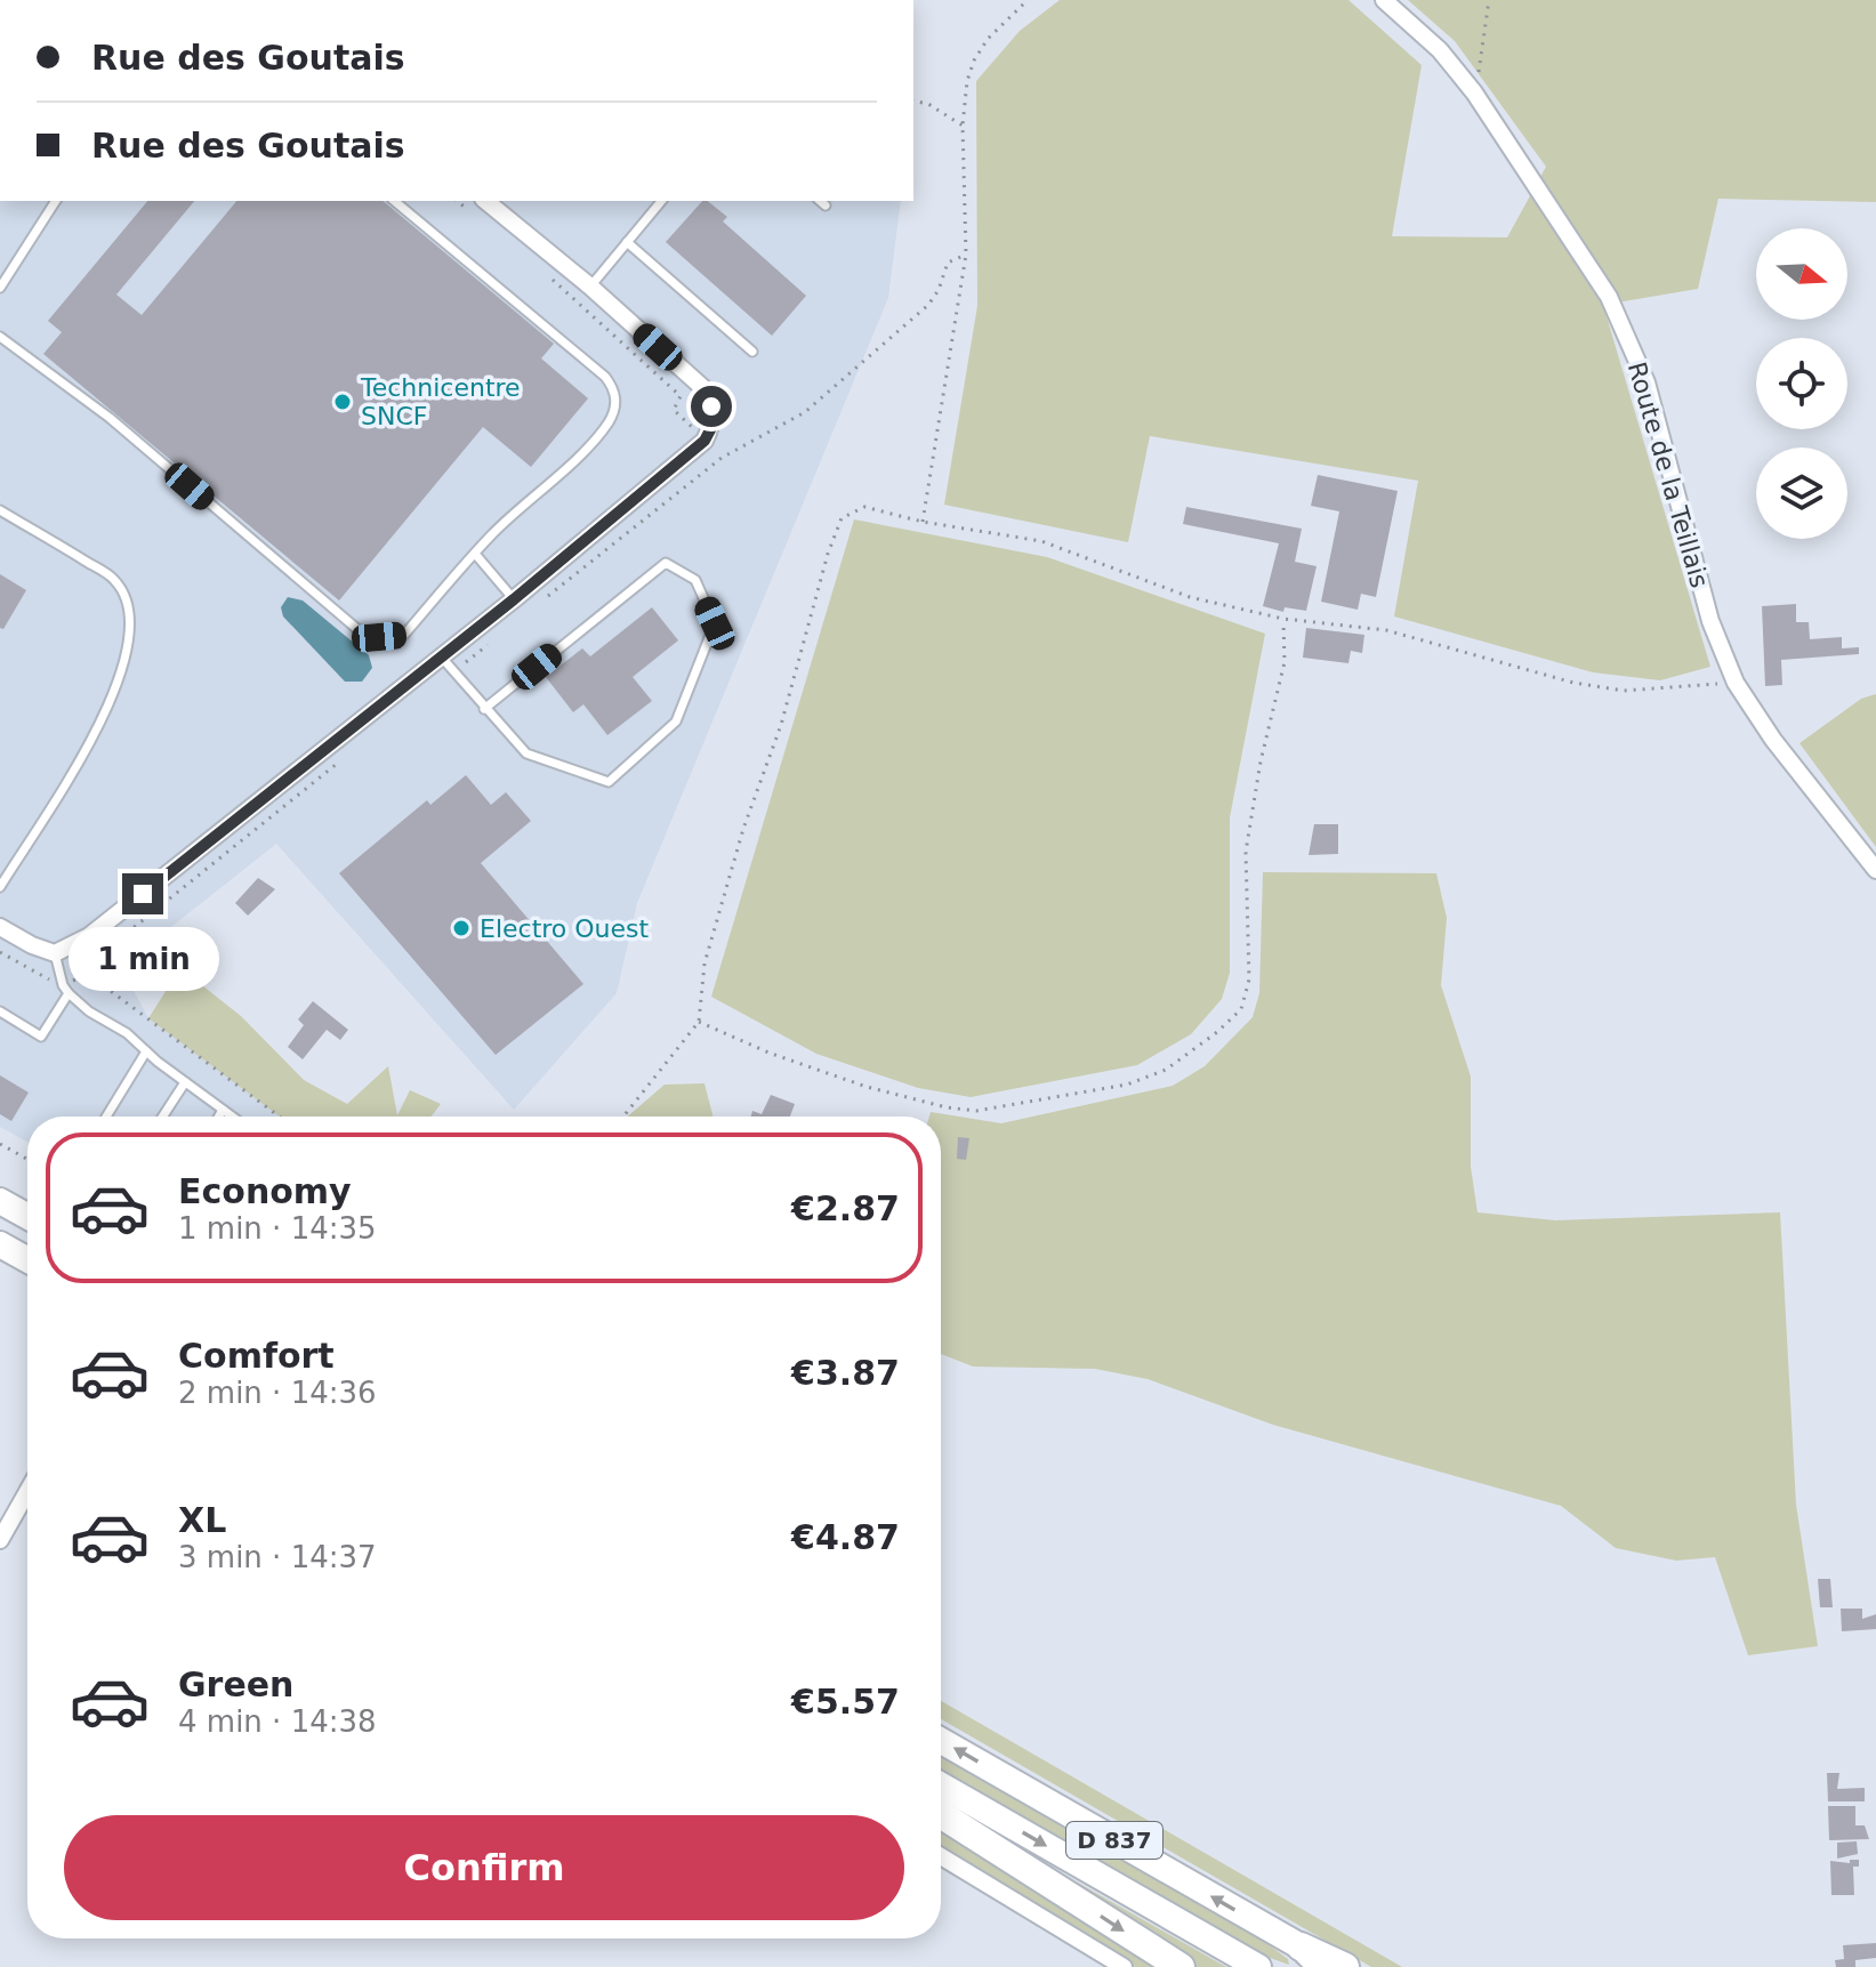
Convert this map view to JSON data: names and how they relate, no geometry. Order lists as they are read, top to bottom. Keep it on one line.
{"streets":{"main road":["D 837"],"street":["Route de la Teillais"]},"places":["Technicentre SNCF","Electro Ouest"],"north":"right","page":{"banner":["Rue des Goutais","Rue des Goutais"],"bubble":"1 min","list":[{"name":"Economy","note":"1 min · 14:35","value":"€2.87"},{"name":"Comfort","note":"2 min · 14:36","value":"€3.87"},{"name":"XL","note":"3 min · 14:37","value":"€4.87"},{"name":"Green","note":"4 min · 14:38","value":"€5.57"}],"buttons":"Confirm"}}
